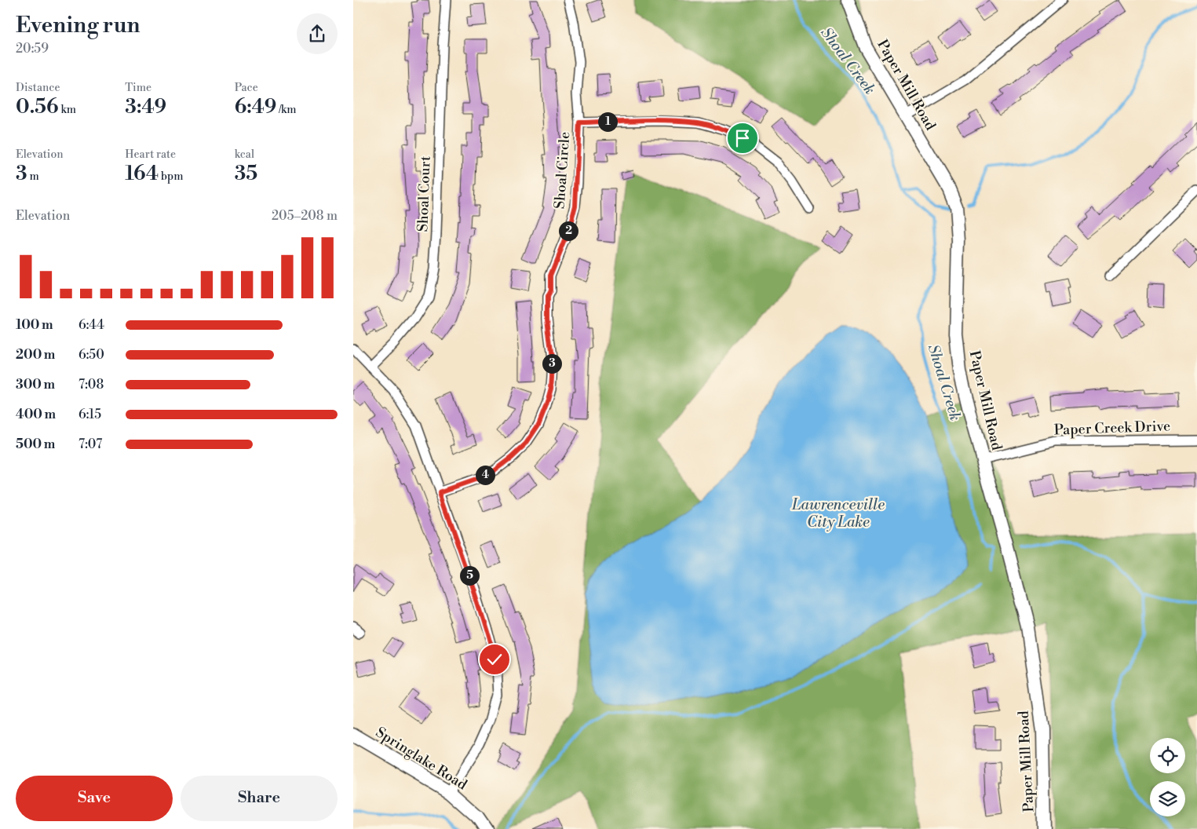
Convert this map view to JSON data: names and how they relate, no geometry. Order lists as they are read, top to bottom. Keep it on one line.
{"streets":{"street":["Paper Mill Road","Shoal Circle","Shoal Court","Paper Creek Drive","Springlake Road"]},"crossings":[["Paper Mill Road","Paper Creek Drive"]],"water":["Shoal Creek","Lawrenceville City Lake"],"page":{"heading":["Evening run","20:59"],"stats":[["Distance","0.56 km"],["Time","3:49"],["Pace","6:49 /km"],["Elevation","3 m"],["Heart rate","164 bpm"],["kcal","35"]],"pins":["1","2","3","4","5"],"chart":["Elevation","205–208 m"],"list":[{"name":"100 m","note":"6:44"},{"name":"200 m","note":"6:50"},{"name":"300 m","note":"7:08"},{"name":"400 m","note":"6:15"},{"name":"500 m","note":"7:07"}],"buttons":["Save","Share"]}}
